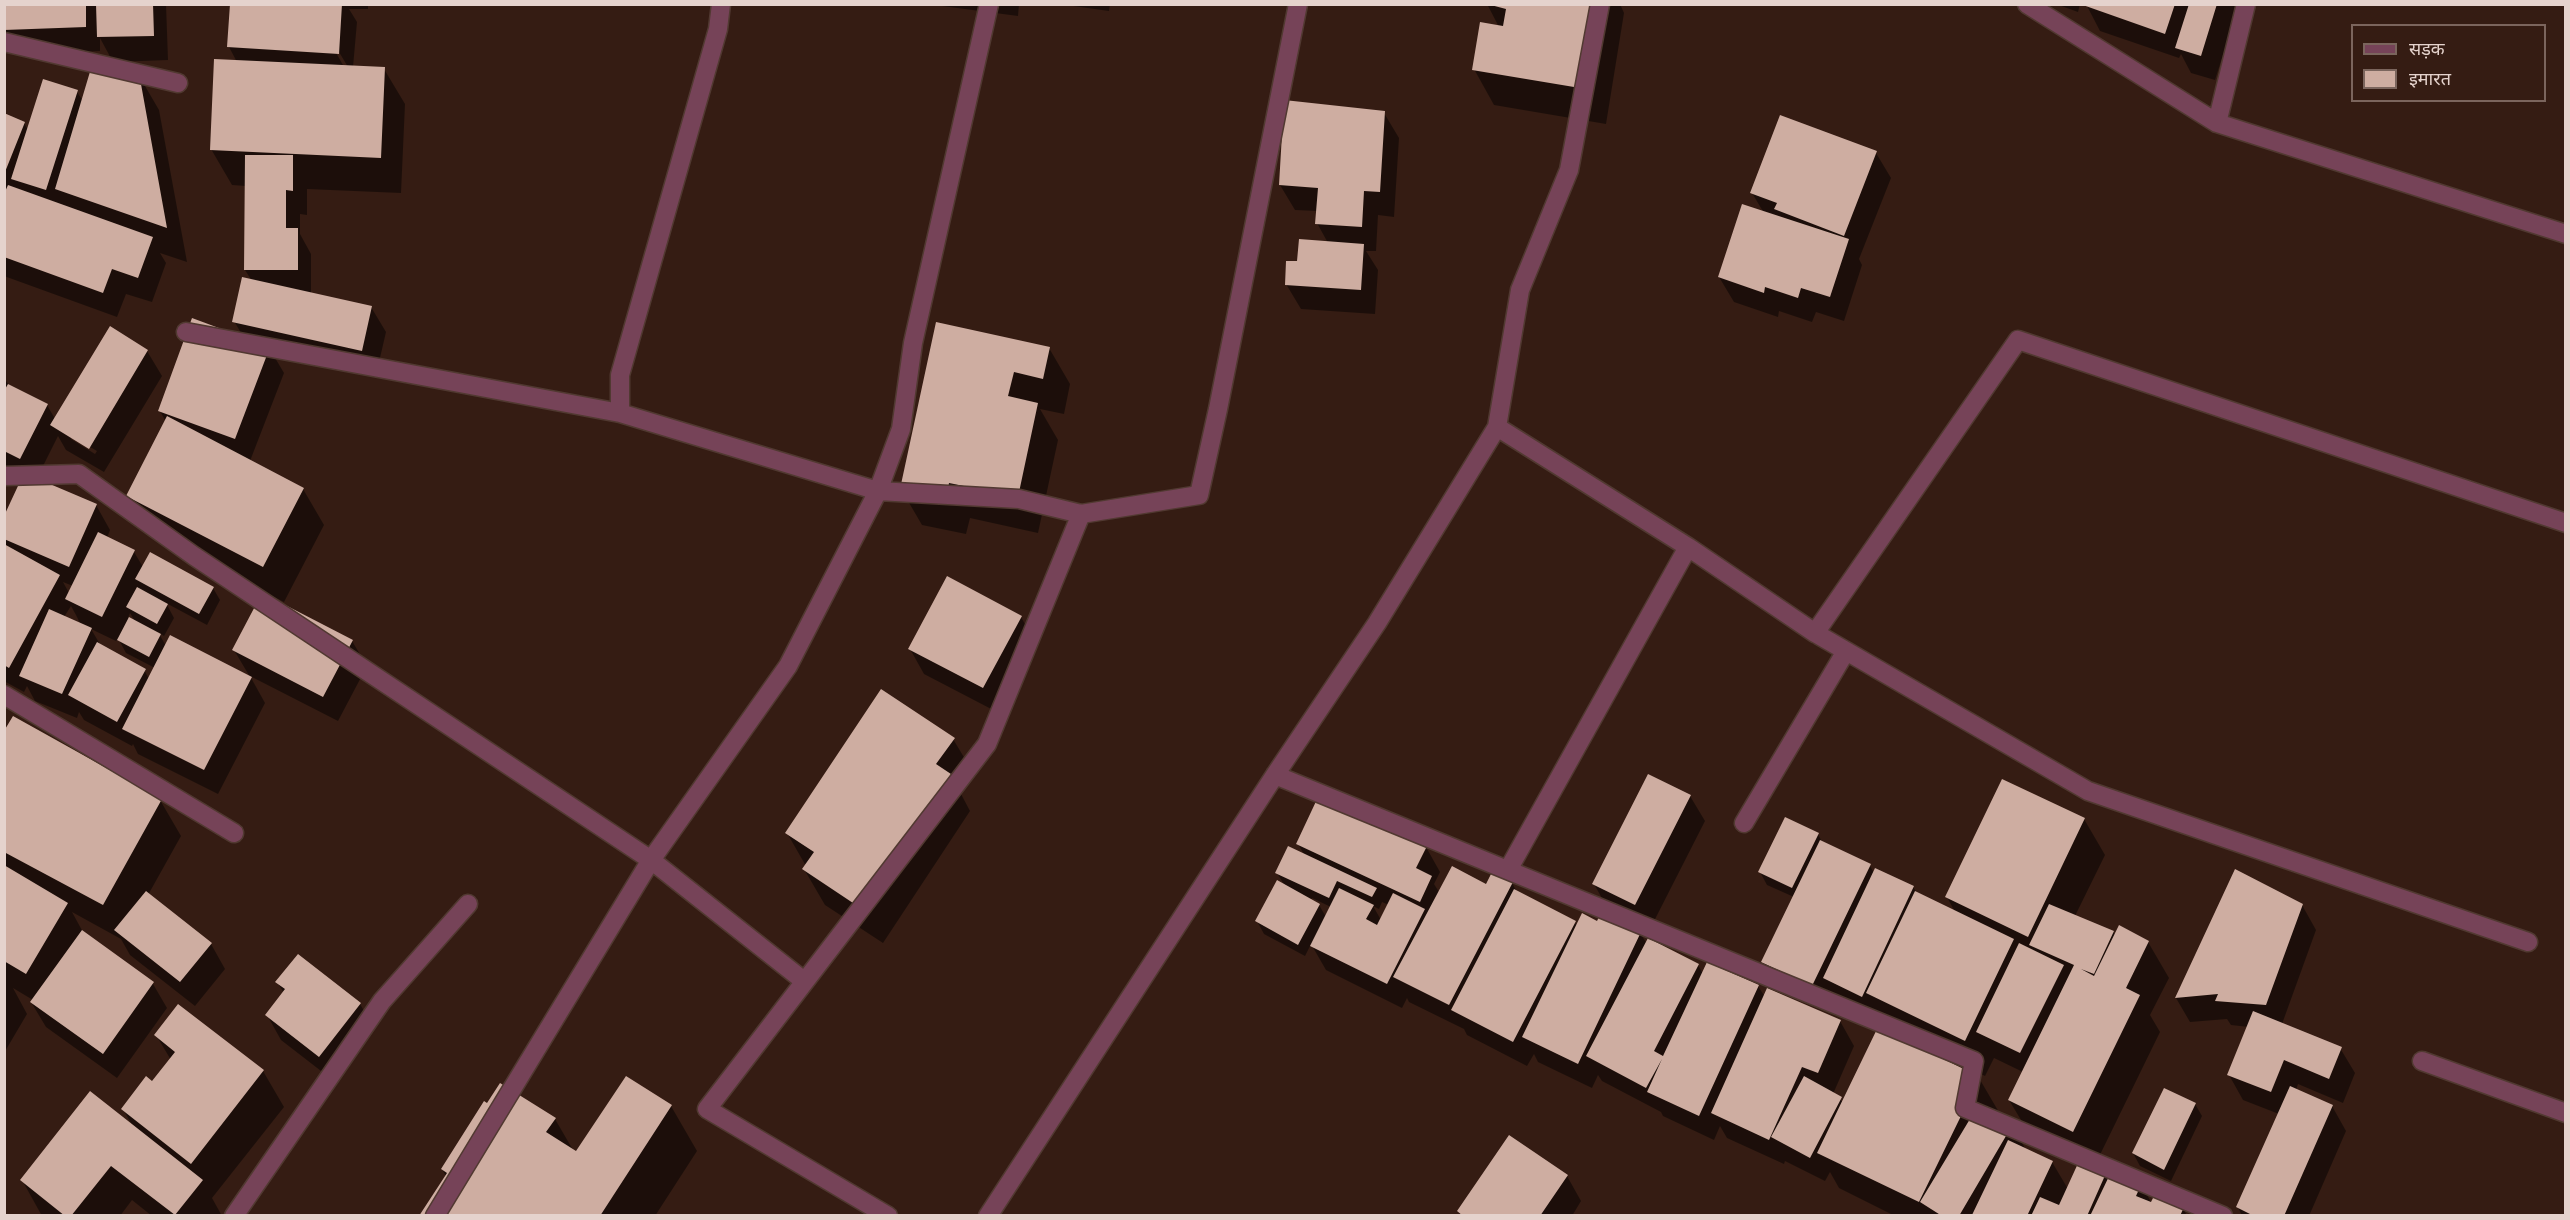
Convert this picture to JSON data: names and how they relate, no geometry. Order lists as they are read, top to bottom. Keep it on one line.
{"legend":["सड़क","इमारत"]}
